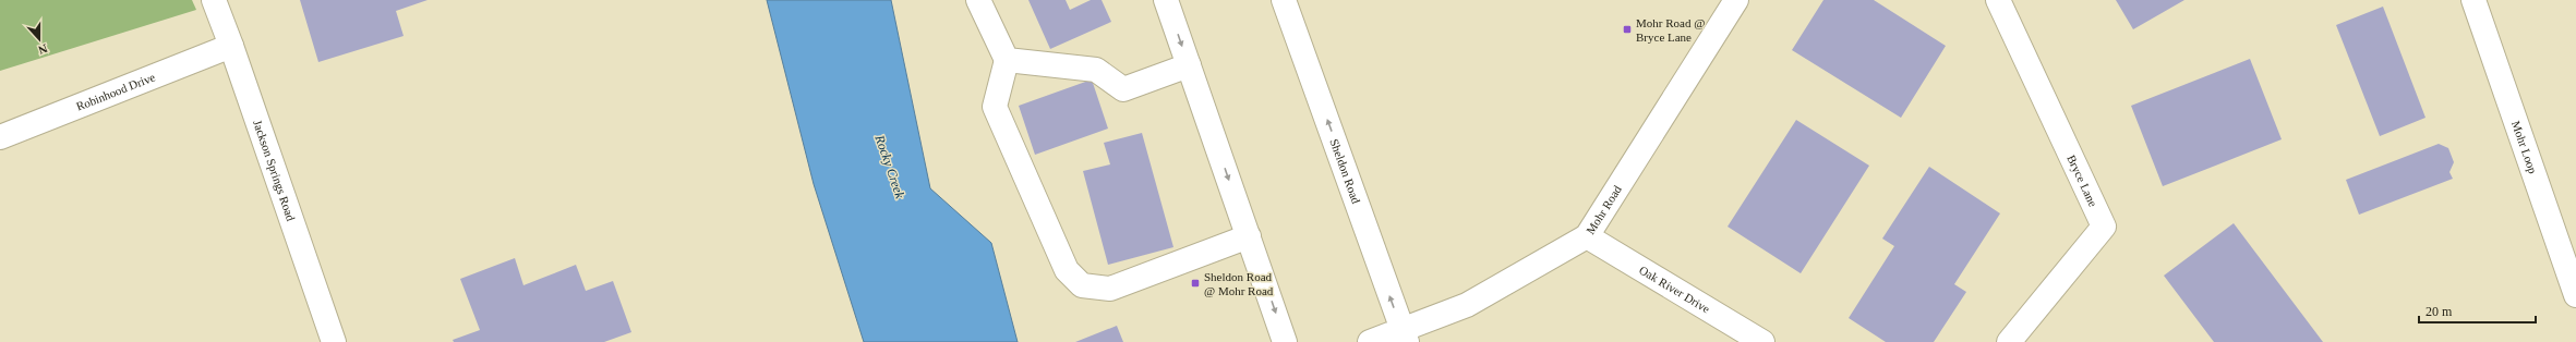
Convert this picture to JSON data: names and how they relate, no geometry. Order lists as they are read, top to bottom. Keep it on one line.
{"streets":{"street":["Robinhood Drive","Mohr Loop","Jackson Springs Road","Sheldon Road","Bryce Lane","Mohr Road","Oak River Drive"]},"crossings":[["Robinhood Drive","Jackson Springs Road"],["Sheldon Road","Mohr Road"],["Mohr Road","Oak River Drive"]],"water":["Rocky Creek"],"places":{"transit":["Mohr Road @ Bryce Lane","Sheldon Road @ Mohr Road"]},"scale_bar":"20 m","north":"bottom"}
